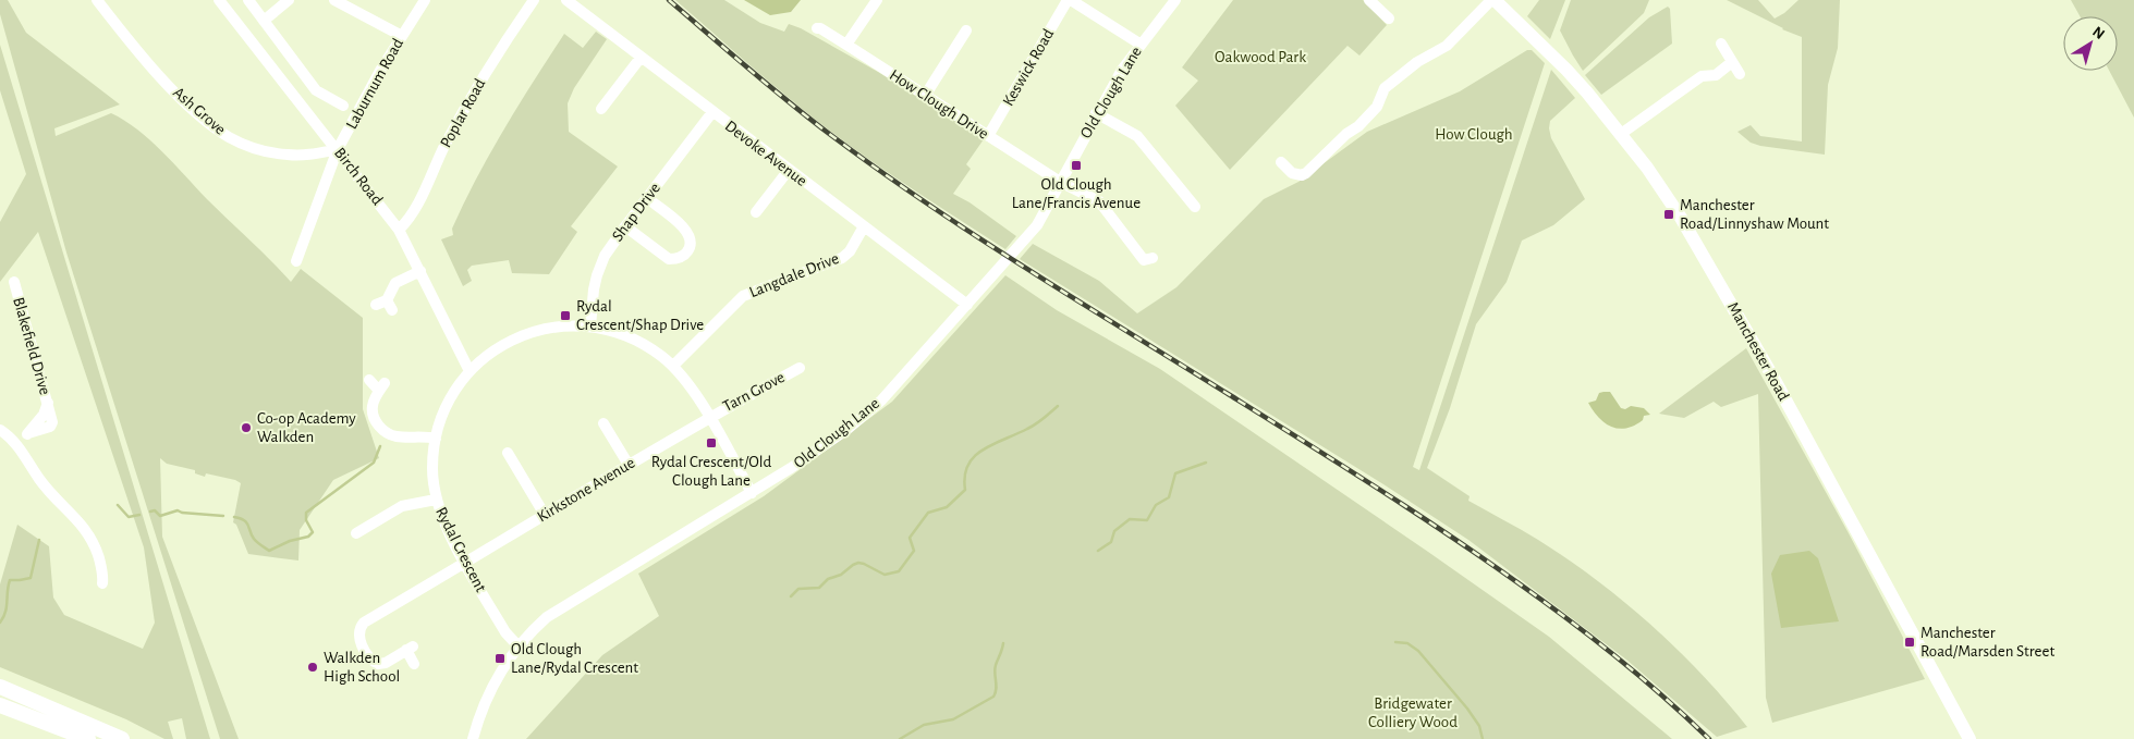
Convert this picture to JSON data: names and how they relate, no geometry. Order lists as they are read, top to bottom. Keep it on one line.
{"streets":{"main road":["Manchester Road"],"street":["Keswick Road","Laburnum Road","Old Clough Lane","How Clough Drive","Ash Grove","Poplar Road","Devoke Avenue","Birch Road","Shap Drive","Langdale Drive","Blakefield Drive","Tarn Grove","Kirkstone Avenue","Rydal Crescent"]},"crossings":[["Keswick Road","How Clough Drive"],["Laburnum Road","Ash Grove"],["Laburnum Road","Birch Road"],["Old Clough Lane","How Clough Drive"],["Old Clough Lane","Devoke Avenue"],["Old Clough Lane","Rydal Crescent"],["Ash Grove","Birch Road"],["Poplar Road","Birch Road"],["Devoke Avenue","Shap Drive"],["Devoke Avenue","Langdale Drive"],["Birch Road","Rydal Crescent"],["Shap Drive","Rydal Crescent"],["Langdale Drive","Rydal Crescent"],["Tarn Grove","Kirkstone Avenue"],["Tarn Grove","Rydal Crescent"],["Kirkstone Avenue","Rydal Crescent"]],"parks":["Oakwood Park","How Clough","Bridgewater Colliery Wood"],"places":{"transit":["Old Clough Lane/Francis Avenue","Manchester Road/Linnyshaw Mount","Rydal Crescent/Shap Drive","Rydal Crescent/Old Clough Lane","Manchester Road/Marsden Street","Old Clough Lane/Rydal Crescent"],"other":["Co-op Academy Walkden","Walkden High School"]},"north":"top right"}
